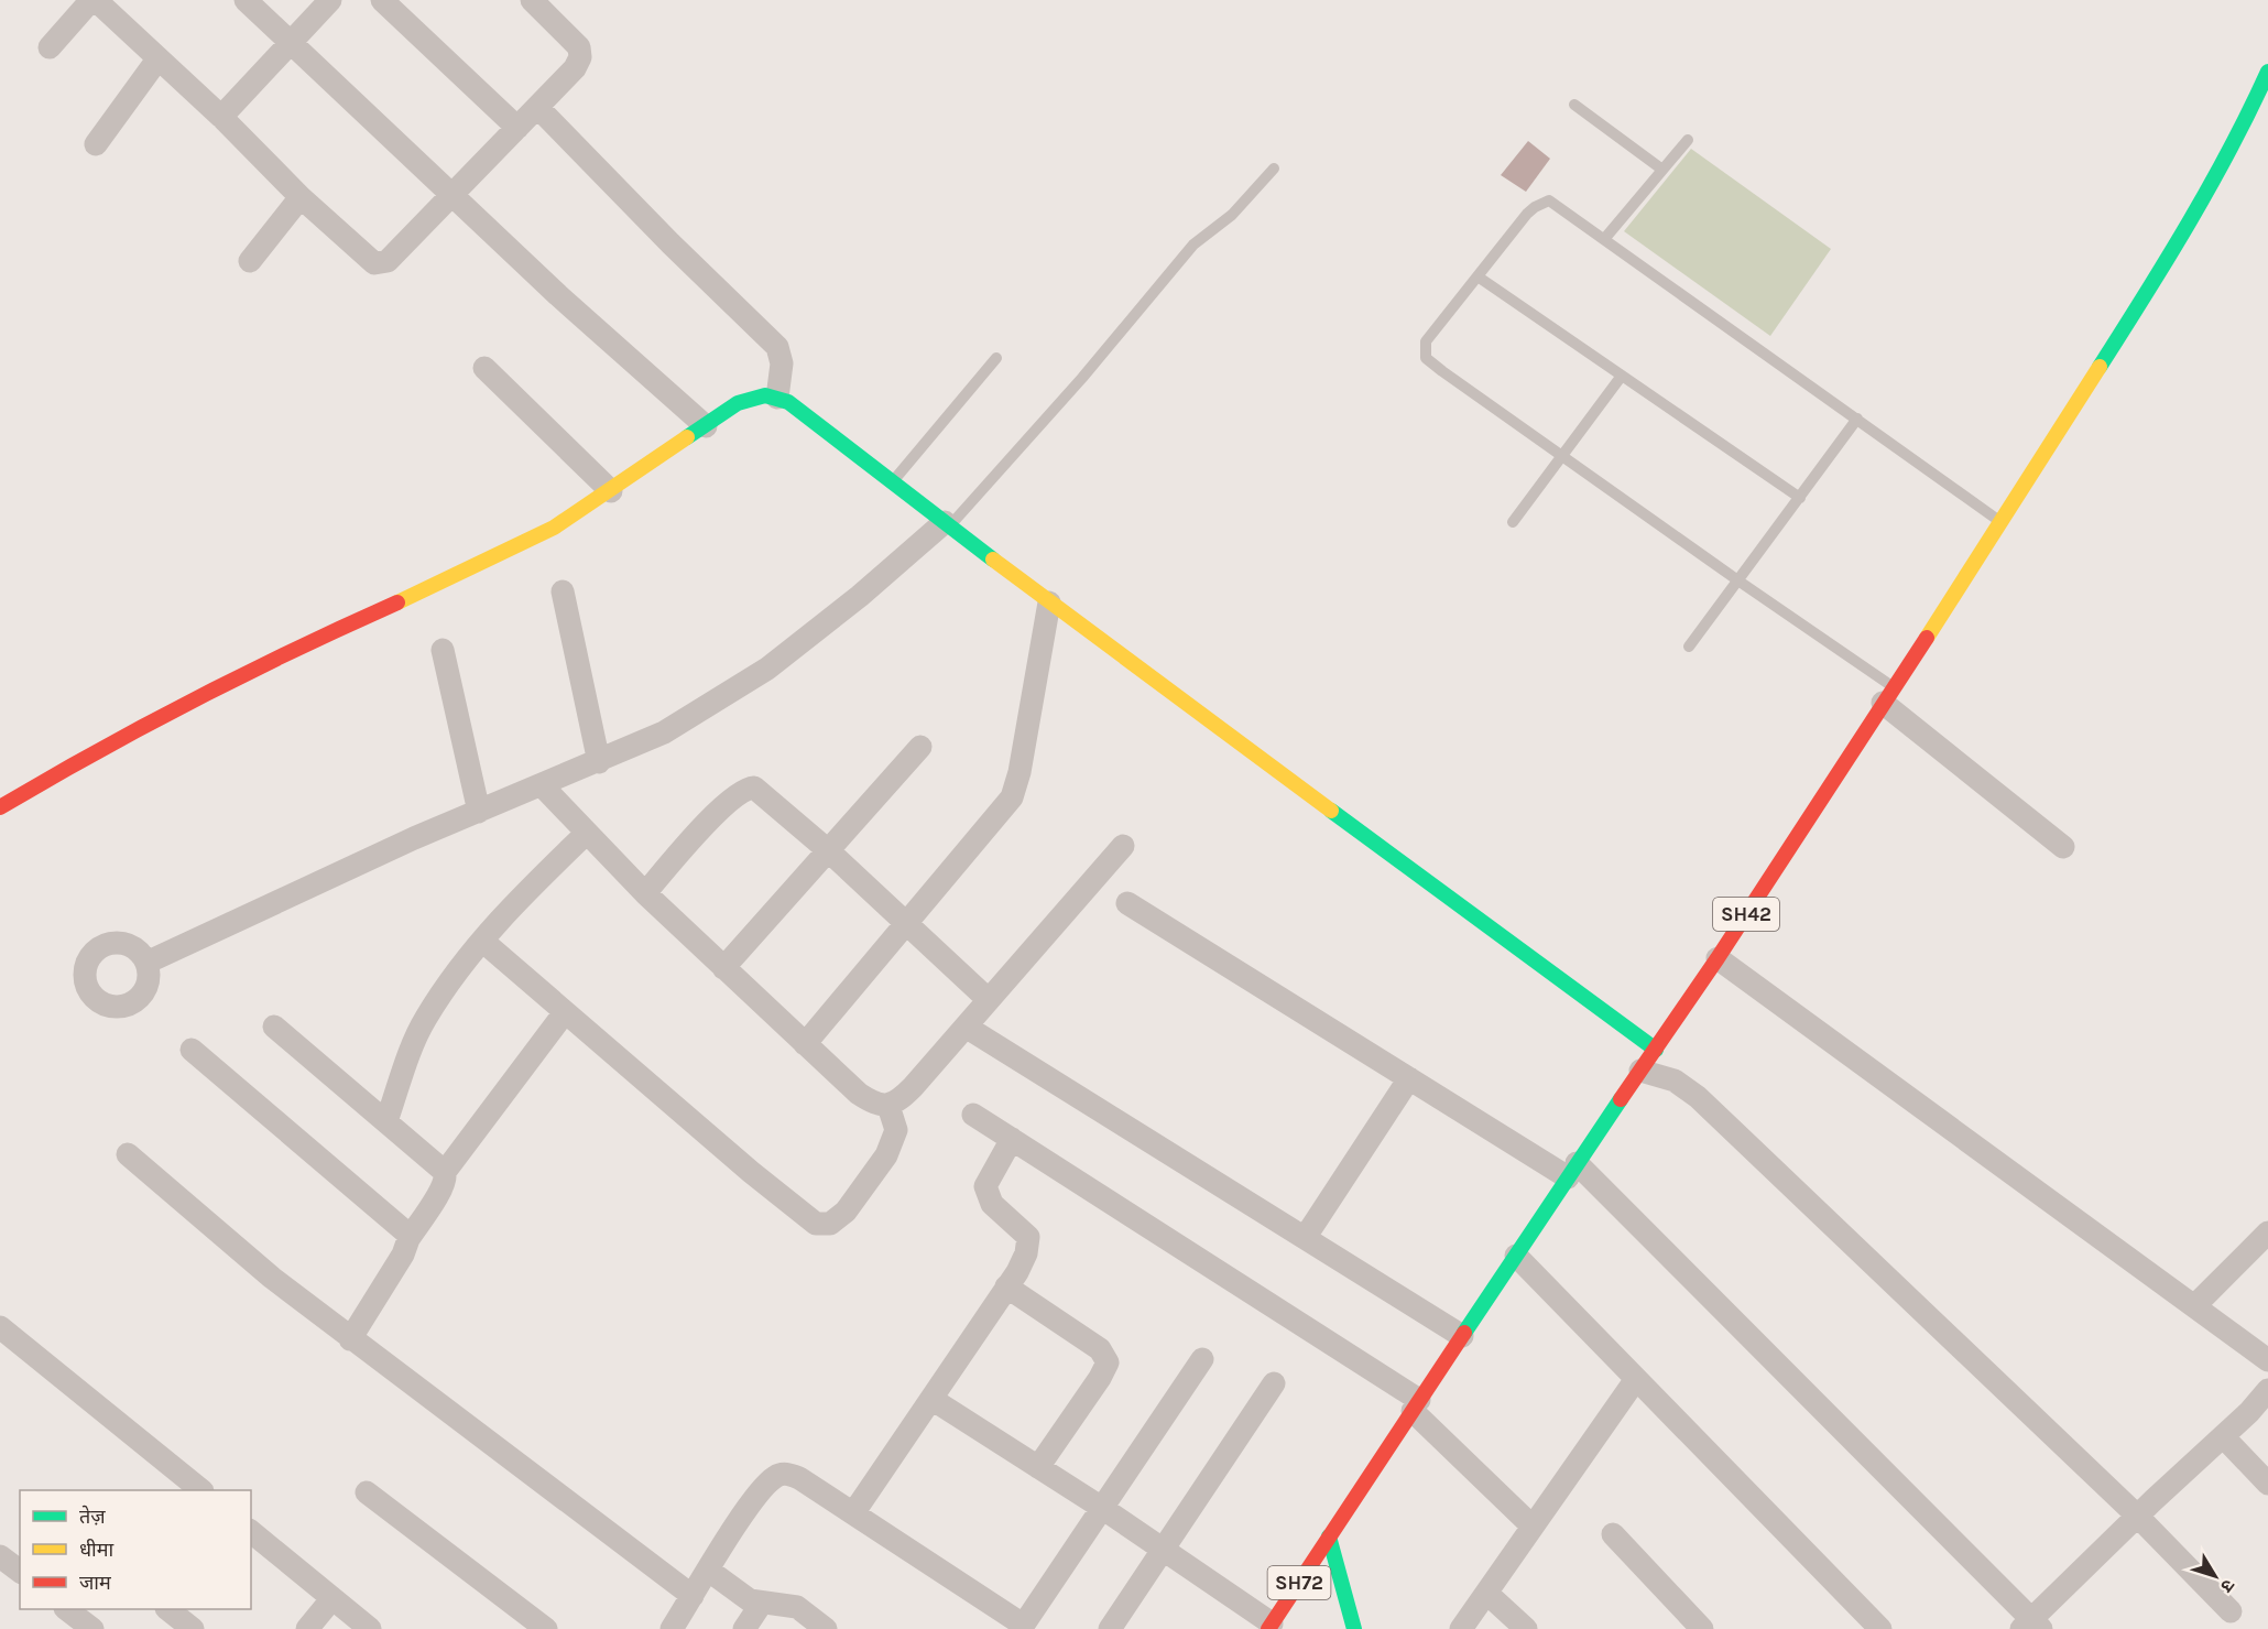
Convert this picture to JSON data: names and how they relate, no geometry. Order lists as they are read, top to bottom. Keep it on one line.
{"streets":{"street":["SH42","SH72"]},"crossings":[["SH42","SH72"]],"legend":["तेज़","धीमा","जाम"],"north":"bottom right"}
